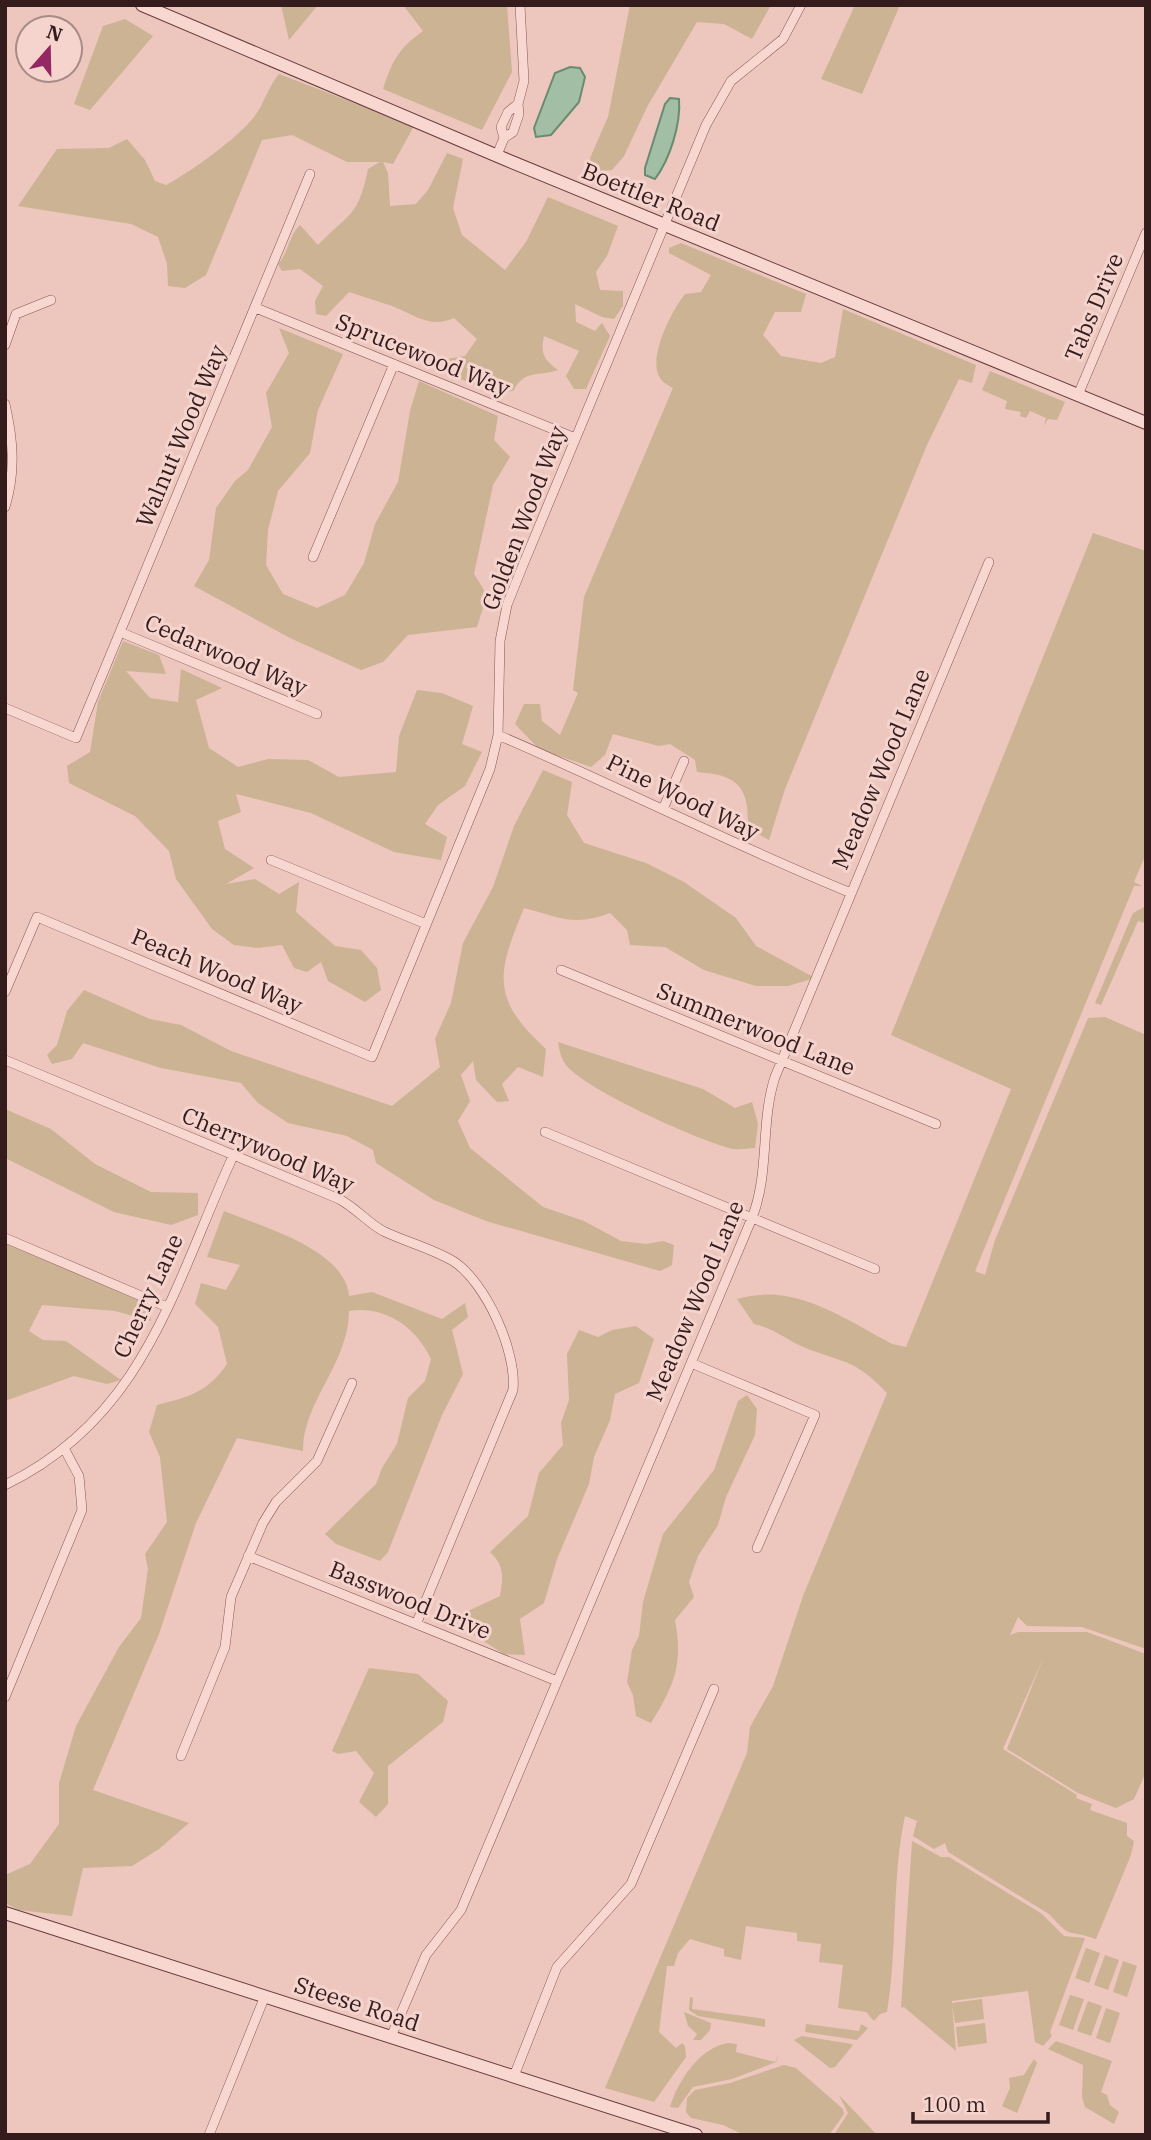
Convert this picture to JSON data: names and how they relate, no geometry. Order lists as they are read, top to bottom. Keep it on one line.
{"streets":{"street":["Boettler Road","Tabs Drive","Sprucewood Way","Walnut Wood Way","Golden Wood Way","Cedarwood Way","Meadow Wood Lane","Pine Wood Way","Peach Wood Way","Summerwood Lane","Cherrywood Way","Cherry Lane","Basswood Drive","Steese Road"]},"crossings":[["Boettler Road","Tabs Drive"],["Boettler Road","Golden Wood Way"],["Sprucewood Way","Walnut Wood Way"],["Sprucewood Way","Golden Wood Way"],["Walnut Wood Way","Cedarwood Way"],["Golden Wood Way","Pine Wood Way"],["Golden Wood Way","Peach Wood Way"],["Meadow Wood Lane","Pine Wood Way"],["Meadow Wood Lane","Summerwood Lane"],["Meadow Wood Lane","Basswood Drive"],["Meadow Wood Lane","Steese Road"],["Cherrywood Way","Cherry Lane"],["Cherrywood Way","Basswood Drive"]],"scale_bar":"100 m","north":"top"}
